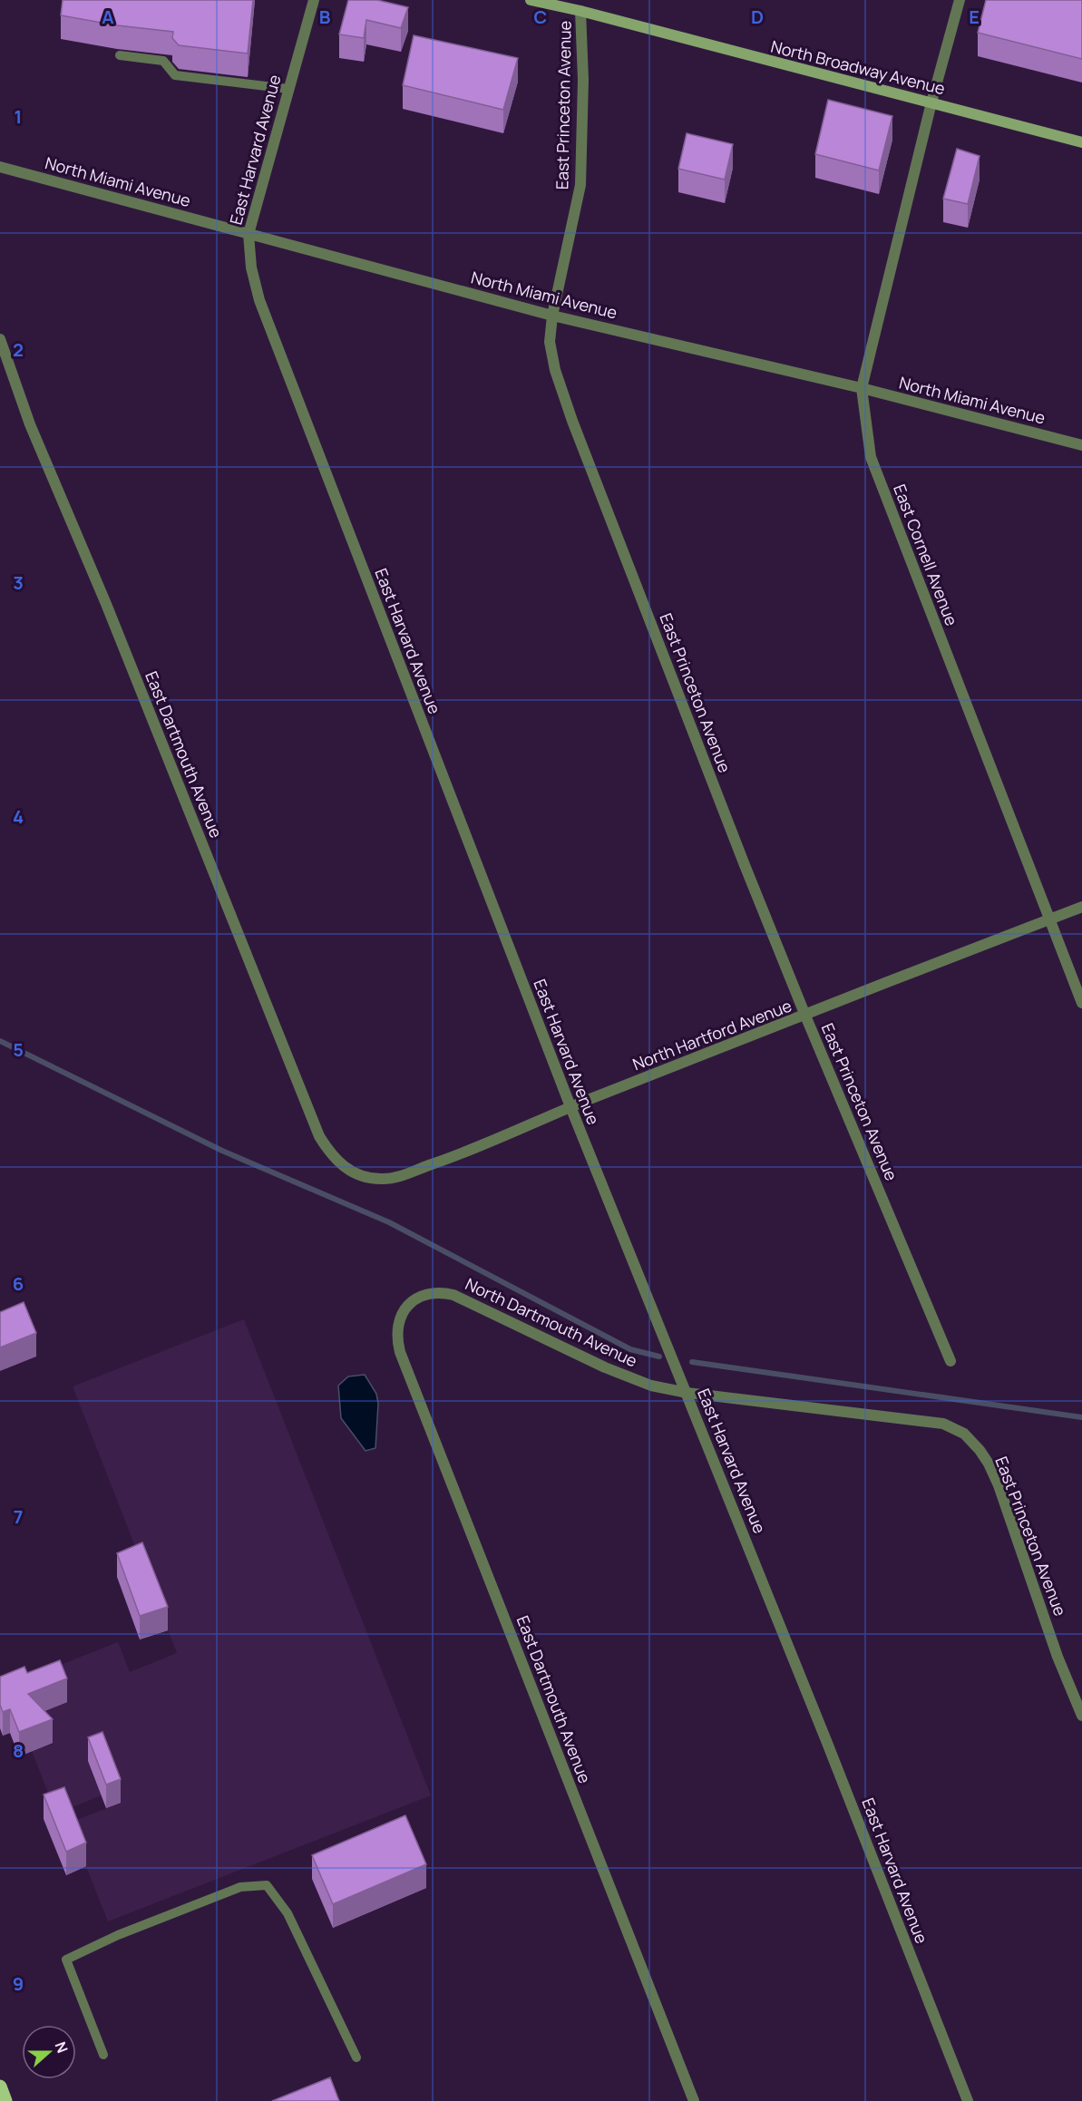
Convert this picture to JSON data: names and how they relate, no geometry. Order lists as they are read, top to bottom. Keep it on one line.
{"streets":{"main road":["North Broadway Avenue"],"street":["East Princeton Avenue","East Harvard Avenue","North Miami Avenue","East Cornell Avenue","East Dartmouth Avenue","North Hartford Avenue","North Dartmouth Avenue"]},"crossings":[["North Broadway Avenue","East Princeton Avenue"],["North Broadway Avenue","East Cornell Avenue"],["East Princeton Avenue","North Miami Avenue"],["East Princeton Avenue","North Hartford Avenue"],["East Princeton Avenue","North Dartmouth Avenue"],["East Harvard Avenue","North Miami Avenue"],["East Harvard Avenue","North Hartford Avenue"],["East Harvard Avenue","North Dartmouth Avenue"],["North Miami Avenue","East Cornell Avenue"],["East Cornell Avenue","North Hartford Avenue"],["East Dartmouth Avenue","North Hartford Avenue"],["East Dartmouth Avenue","North Dartmouth Avenue"]],"north":"right","grid":{"columns":["A","B","C","D","E"],"rows":["1","2","3","4","5","6","7","8","9"]}}
